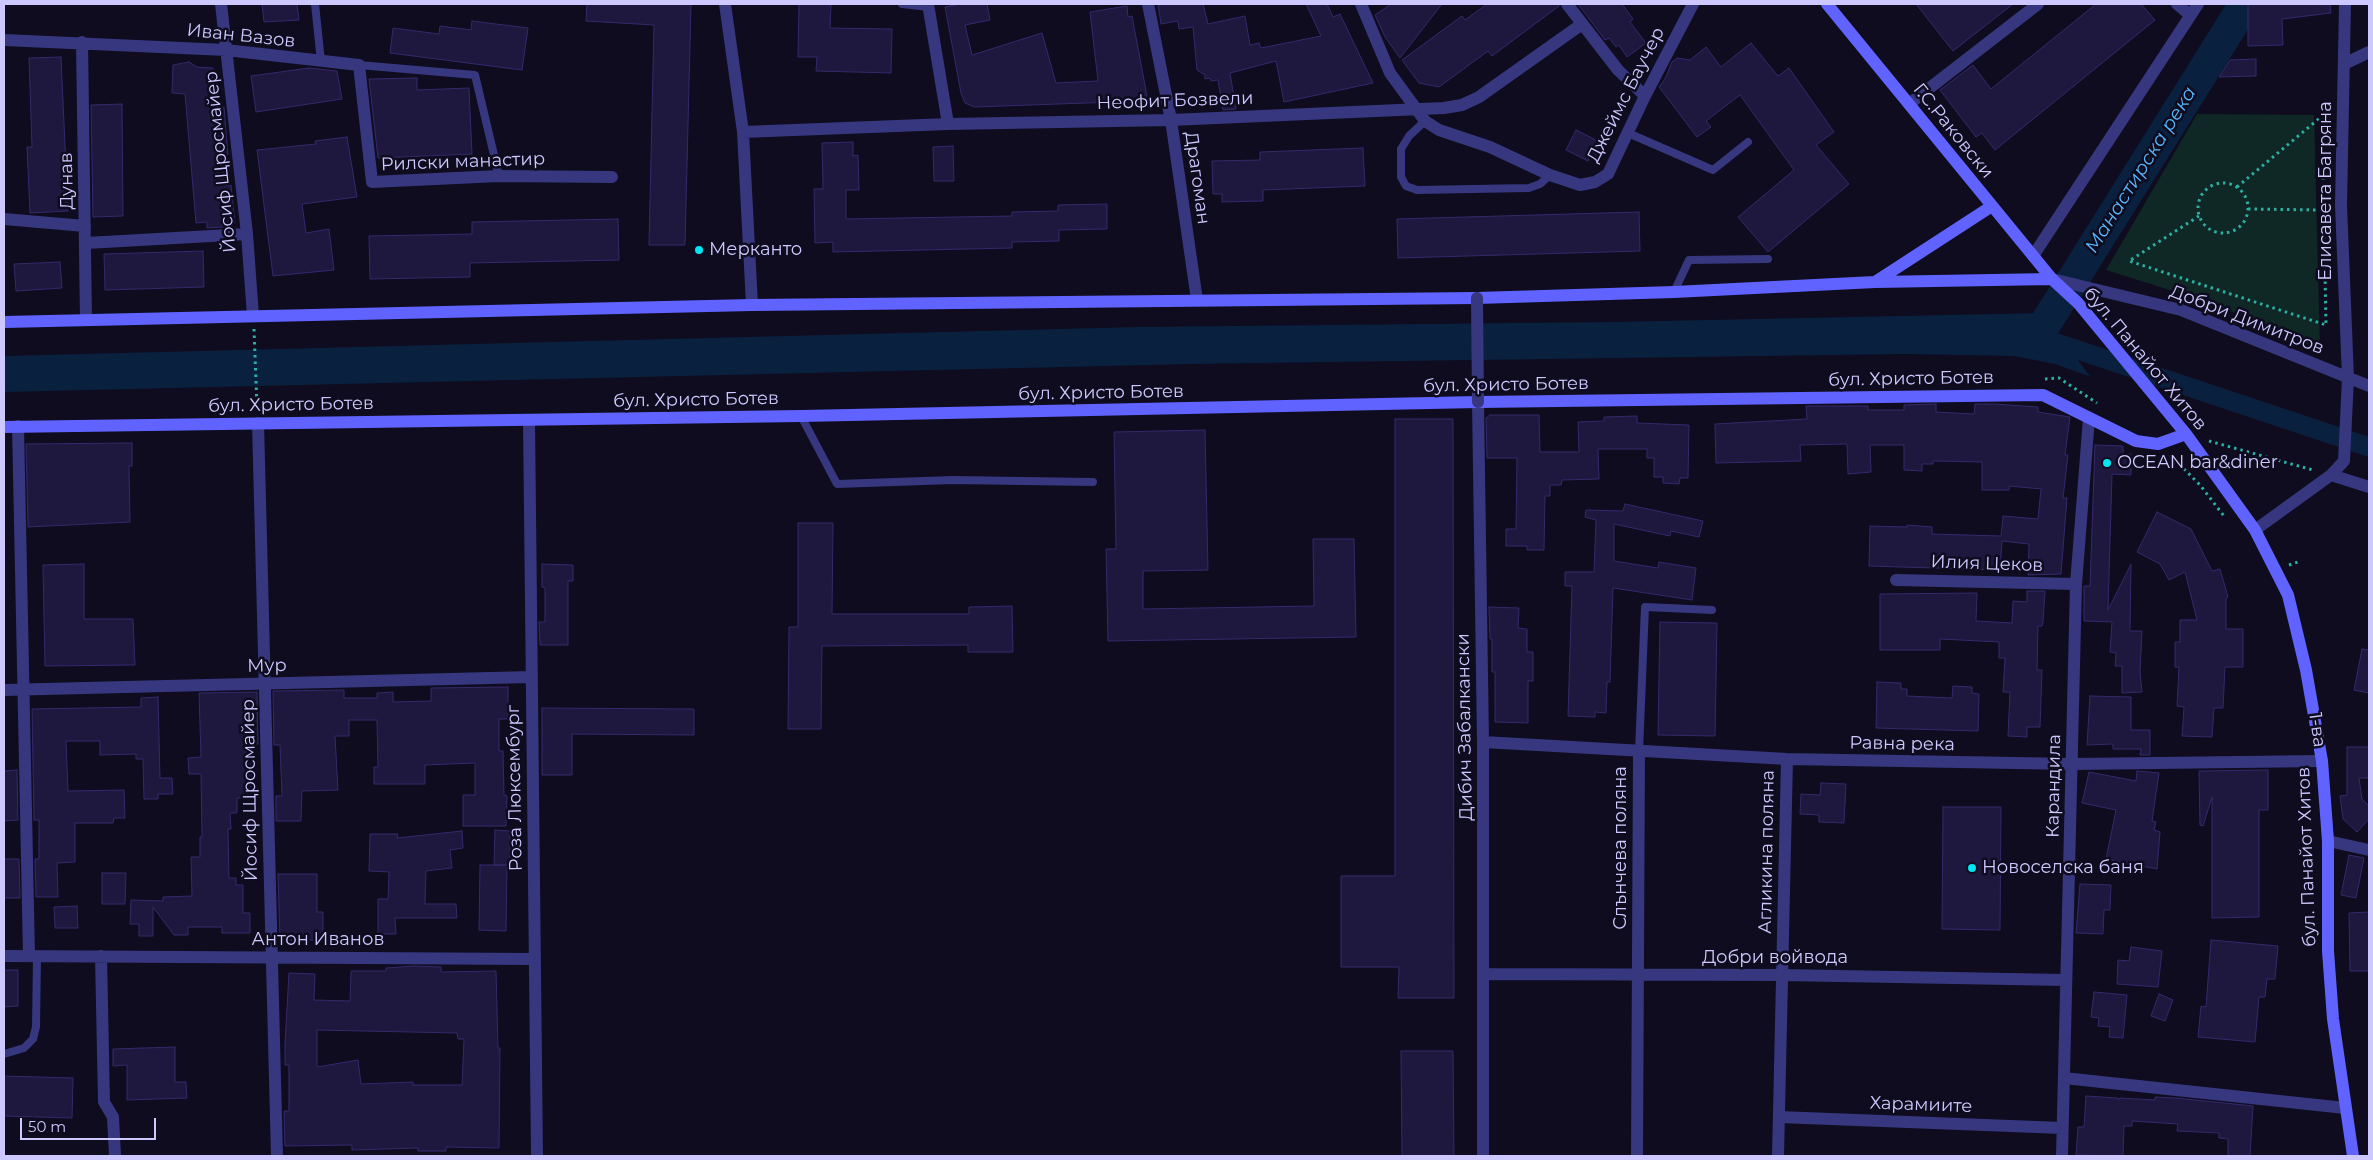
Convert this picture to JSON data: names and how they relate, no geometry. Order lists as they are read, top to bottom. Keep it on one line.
{"streets":{"main road":["Г.С.Раковски","бул. Панайот Хитов","бул. Христо Ботев"],"street":["Иван Вазов","Джеймс Баучер","Неофит Бозвели","Йосиф Щросмайер","Рилски манастир","Драгоман","Дунав","Елисавета Багряна","Добри Димитров","Илия Цеков","Мур","Дибич Забалкански","Равна река","Карандила","Роза Люксембург","Слънчева поляна","Агликина поляна","Антон Иванов","Добри войвода","Харамиите"]},"crossings":[["Иван Вазов","Йосиф Щросмайер"],["Иван Вазов","Рилски манастир"],["Иван Вазов","Дунав"],["Джеймс Баучер","Неофит Бозвели"],["Неофит Бозвели","Драгоман"],["Г.С.Раковски","Добри Димитров"],["Г.С.Раковски","бул. Панайот Хитов"],["Йосиф Щросмайер","бул. Христо Ботев"],["Йосиф Щросмайер","Мур"],["Йосиф Щросмайер","Антон Иванов"],["Елисавета Багряна","Добри Димитров"],["Добри Димитров","бул. Панайот Хитов"],["бул. Панайот Хитов","бул. Христо Ботев"],["бул. Панайот Хитов","Равна река"],["бул. Христо Ботев","Дибич Забалкански"],["бул. Христо Ботев","Карандила"],["бул. Христо Ботев","Роза Люксембург"],["Илия Цеков","Карандила"],["Мур","Роза Люксембург"],["Дибич Забалкански","Равна река"],["Дибич Забалкански","Добри войвода"],["Равна река","Карандила"],["Равна река","Слънчева поляна"],["Равна река","Агликина поляна"],["Карандила","Добри войвода"],["Карандила","Харамиите"],["Роза Люксембург","Антон Иванов"],["Слънчева поляна","Добри войвода"],["Агликина поляна","Добри войвода"],["Агликина поляна","Харамиите"]],"water":["Манастирска река"],"places":["Мерканто","OCEAN bar&diner","Новоселска баня"],"scale_bar":"50 m"}
